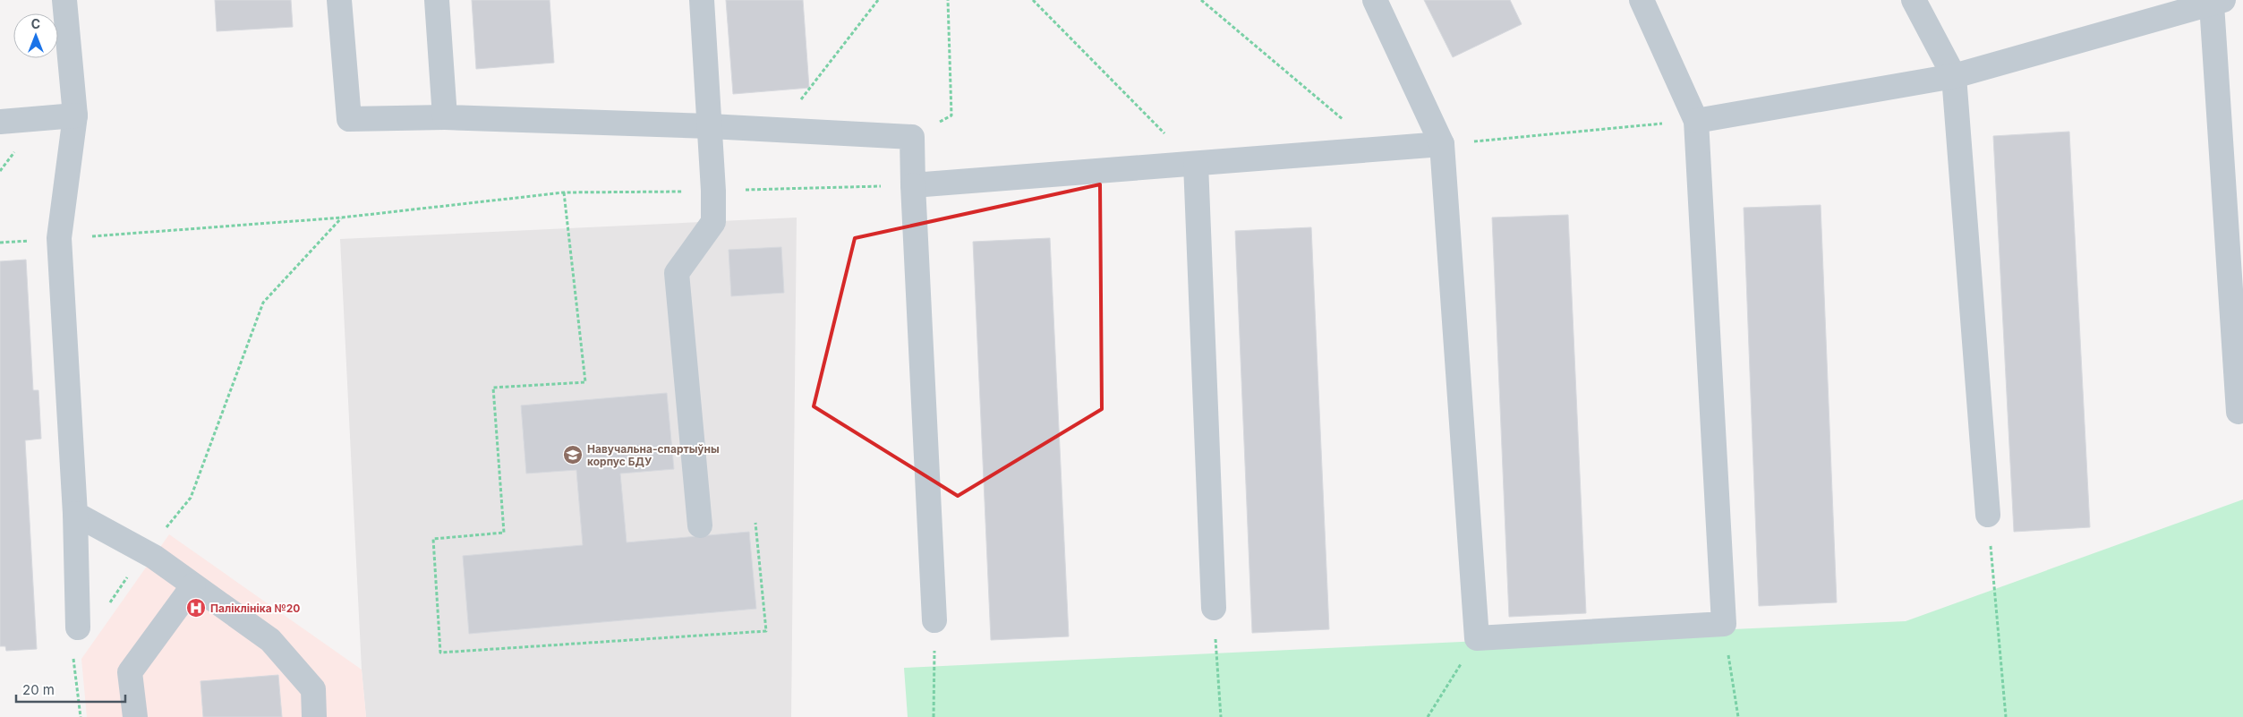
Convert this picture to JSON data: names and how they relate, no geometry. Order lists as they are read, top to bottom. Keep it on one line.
{"places":{"school or university":["Навучальна-спартыўны корпус БДУ"],"hospital":["Паліклініка №20"]},"scale_bar":"20 m","north":"top"}
